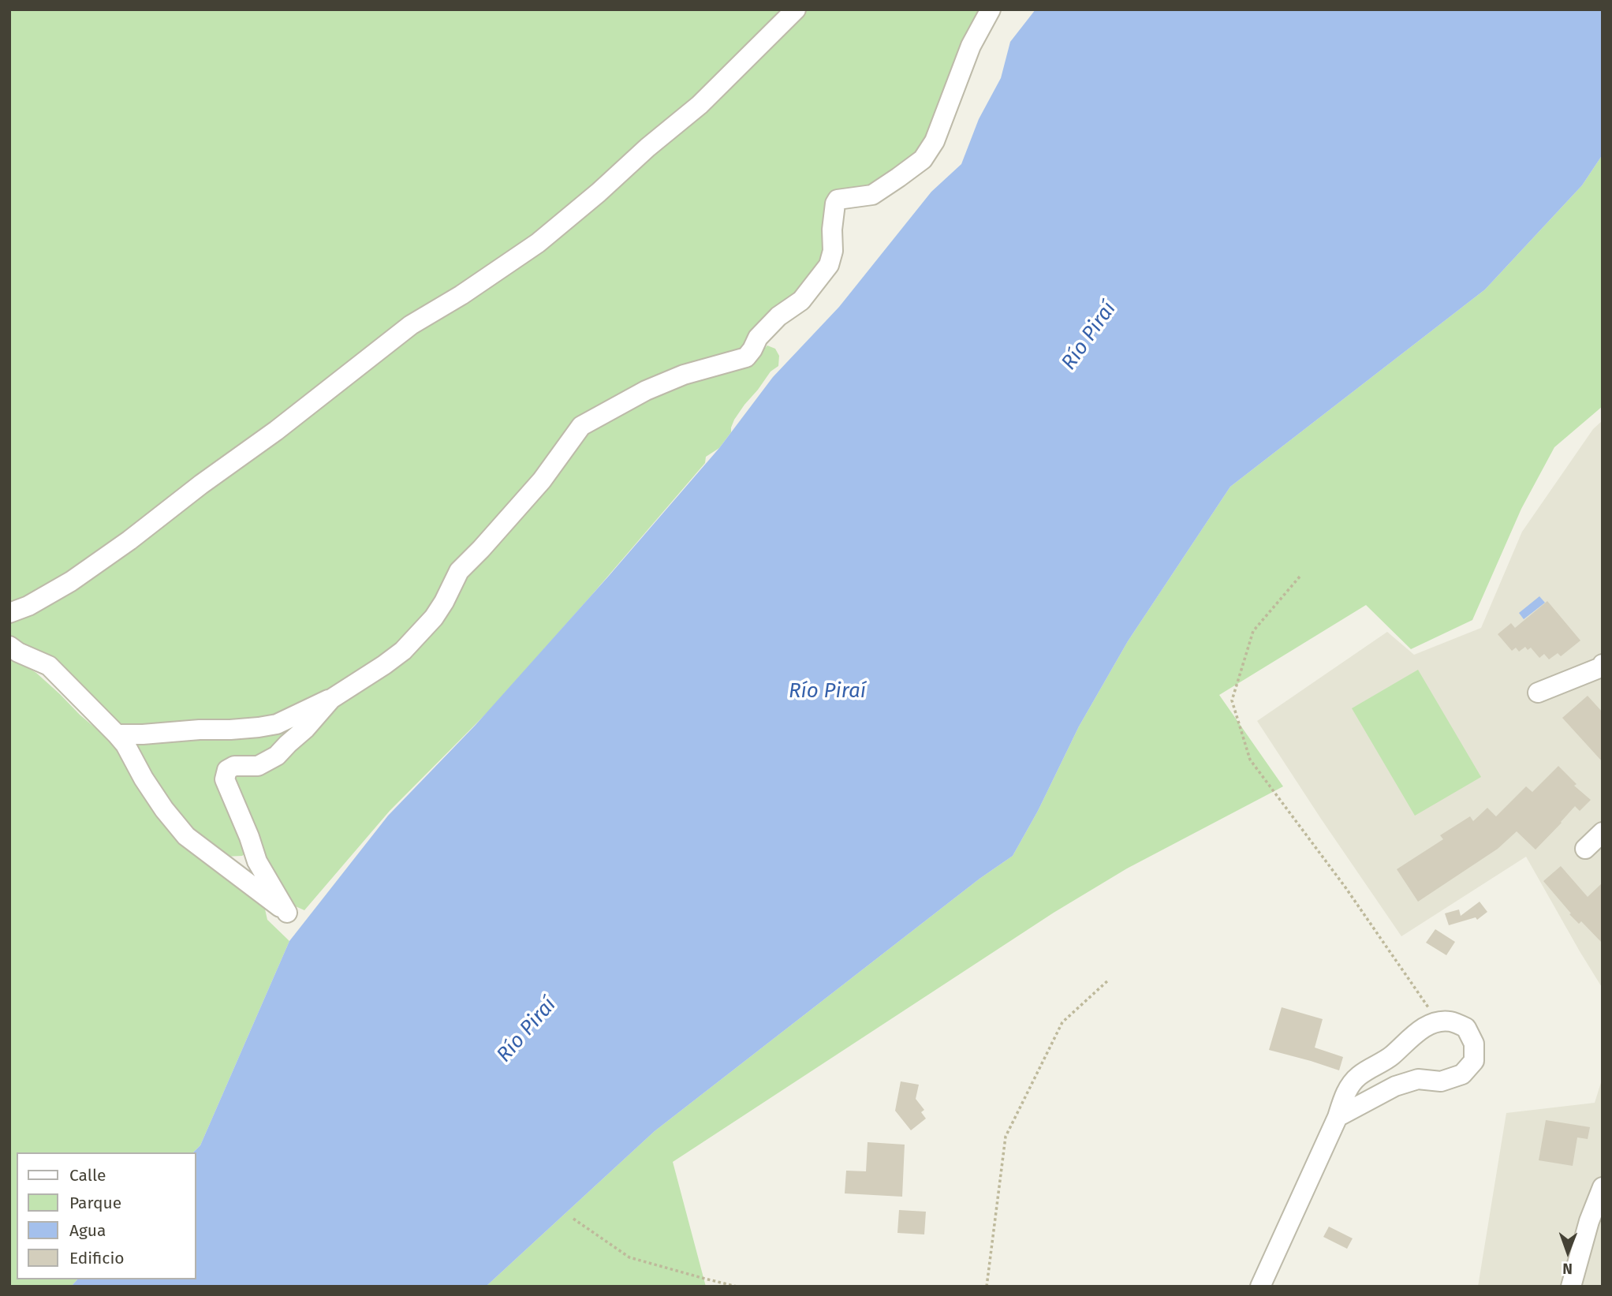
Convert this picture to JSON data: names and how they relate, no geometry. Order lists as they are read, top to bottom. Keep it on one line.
{"water":["Río Piraí"],"legend":["Calle","Parque","Agua","Edificio"],"north":"bottom"}
